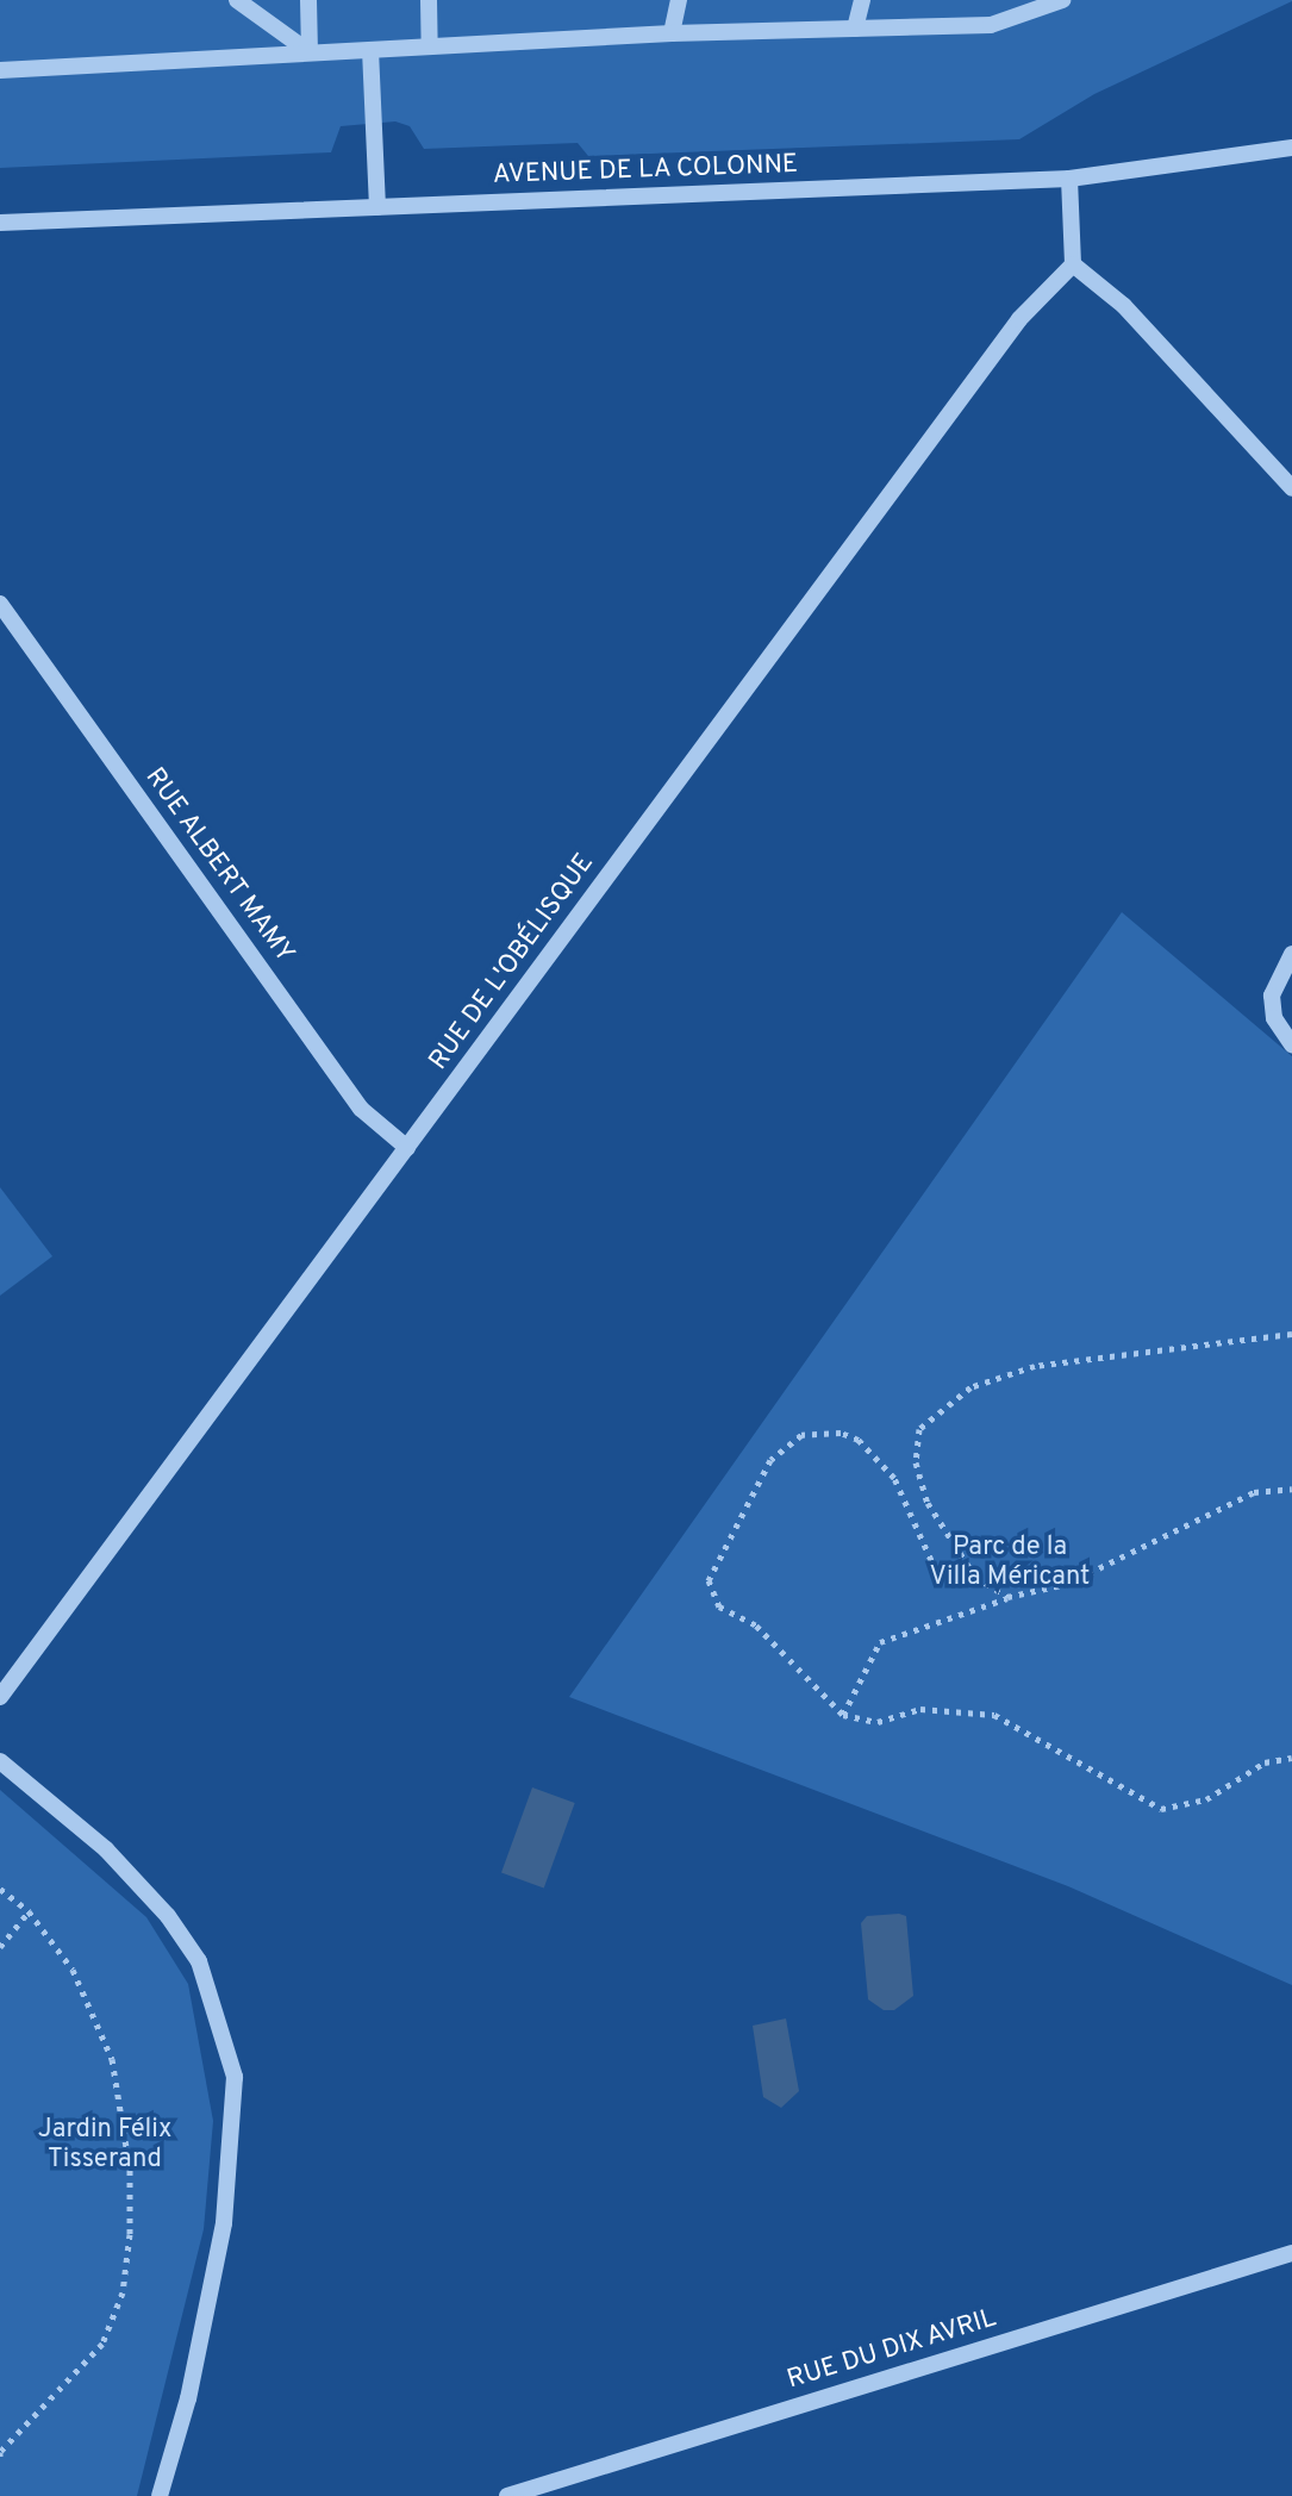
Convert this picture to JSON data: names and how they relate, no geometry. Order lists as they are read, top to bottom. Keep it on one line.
{"streets":{"street":["AVENUE DE LA COLONNE","RUE ALBERT MAMY","RUE DE L'OBÉLISQUE","RUE DU DIX AVRIL"]},"crossings":[["RUE ALBERT MAMY","RUE DE L'OBÉLISQUE"]],"parks":["Parc de la Villa Méricant","Jardin Félix Tisserand"]}
